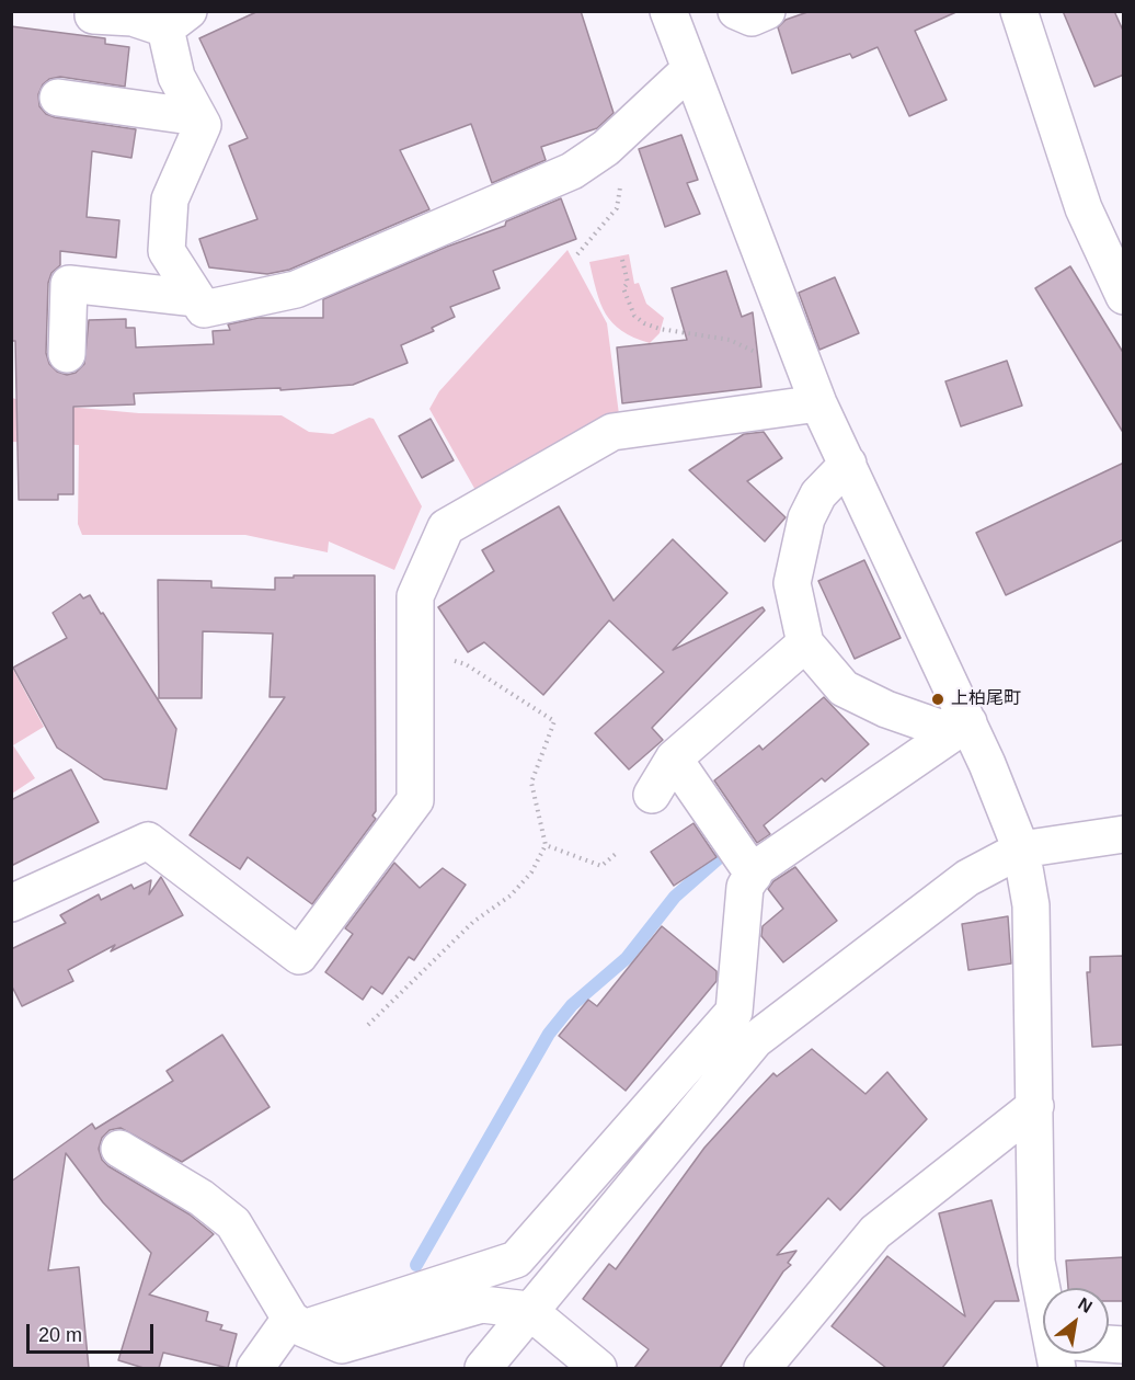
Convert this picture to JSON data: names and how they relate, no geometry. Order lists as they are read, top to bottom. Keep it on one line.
{"places":["上柏尾町"],"scale_bar":"20 m","north":"top right"}
